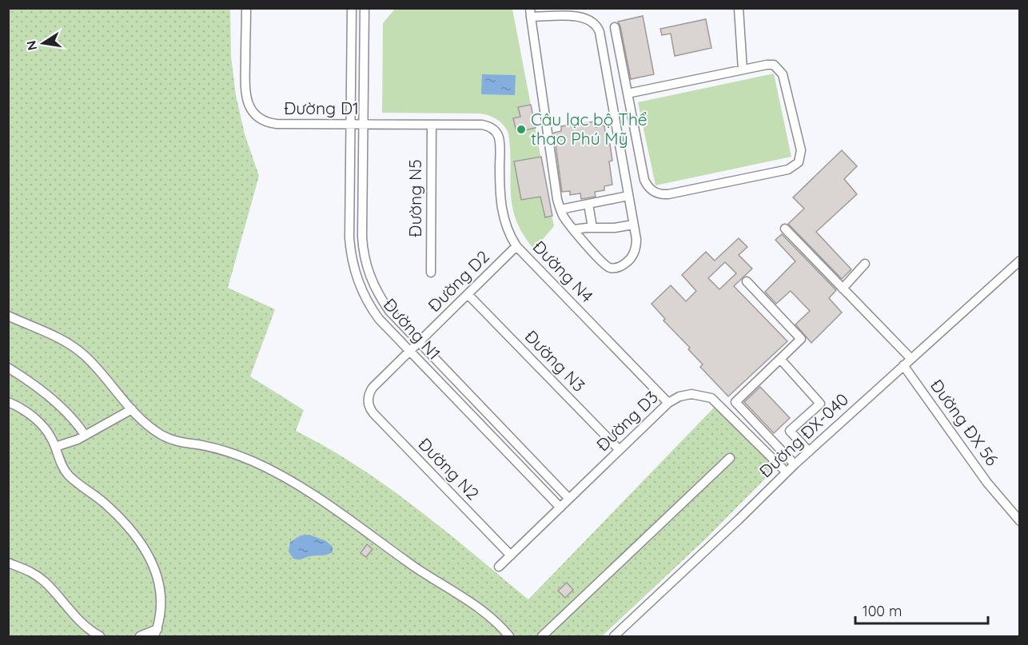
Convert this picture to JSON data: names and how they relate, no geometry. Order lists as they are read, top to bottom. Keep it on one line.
{"streets":{"street":["Đường D1","Đường N5","Đường N4","Đường D2","Đường N1","Đường N3","Đường D3","Đường ĐX 56","Đường ĐX-040","Đường N2"]},"crossings":[["Đường D1","Đường N5"],["Đường D1","Đường N4"],["Đường D1","Đường N1"],["Đường N4","Đường D2"],["Đường N4","Đường D3"],["Đường D2","Đường N1"],["Đường D2","Đường N3"],["Đường D2","Đường N2"],["Đường N1","Đường D3"],["Đường N3","Đường D3"],["Đường D3","Đường ĐX-040"],["Đường D3","Đường N2"],["Đường ĐX 56","Đường ĐX-040"]],"places":["Câu lạc bộ Thể thao Phú Mỹ"],"scale_bar":"100 m","north":"left"}
